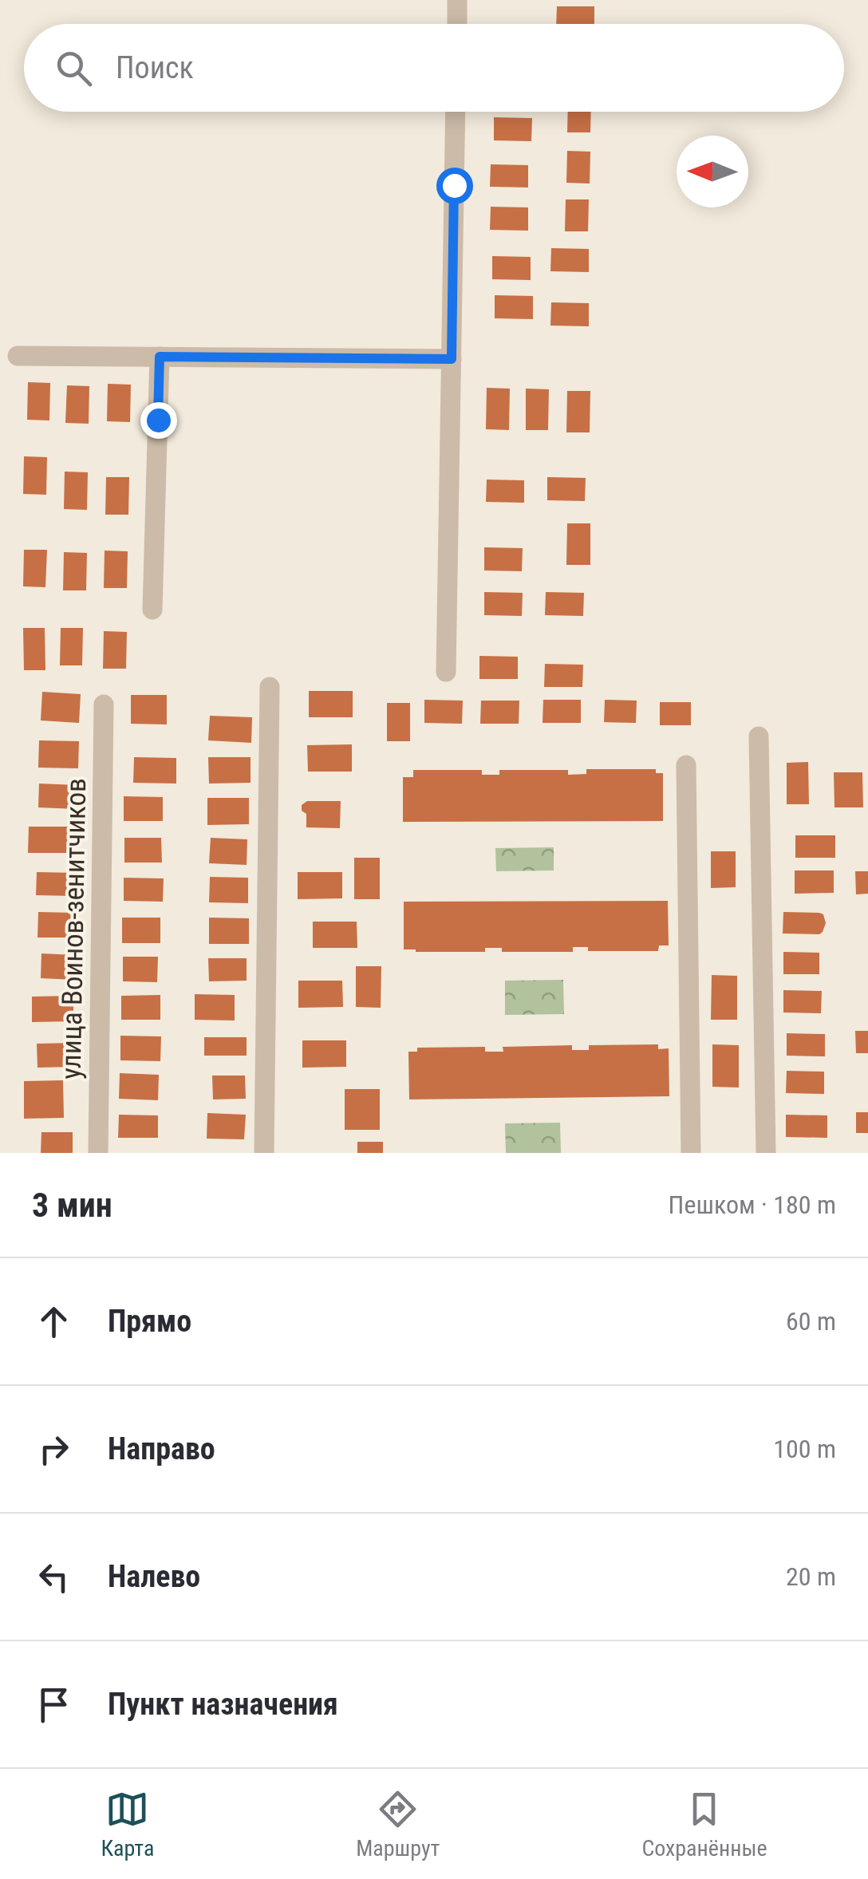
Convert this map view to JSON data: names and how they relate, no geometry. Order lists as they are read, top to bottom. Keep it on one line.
{"streets":{"street":["улица Воинов-зенитчиков"]},"north":"left","page":{"search":"Поиск","heading":["3 мин","Пешком · 180 m"],"list":[["Прямо","60 m"],["Направо","100 m"],["Налево","20 m"],"Пункт назначения"],"nav":["Карта","Маршрут","Сохранённые"]}}
